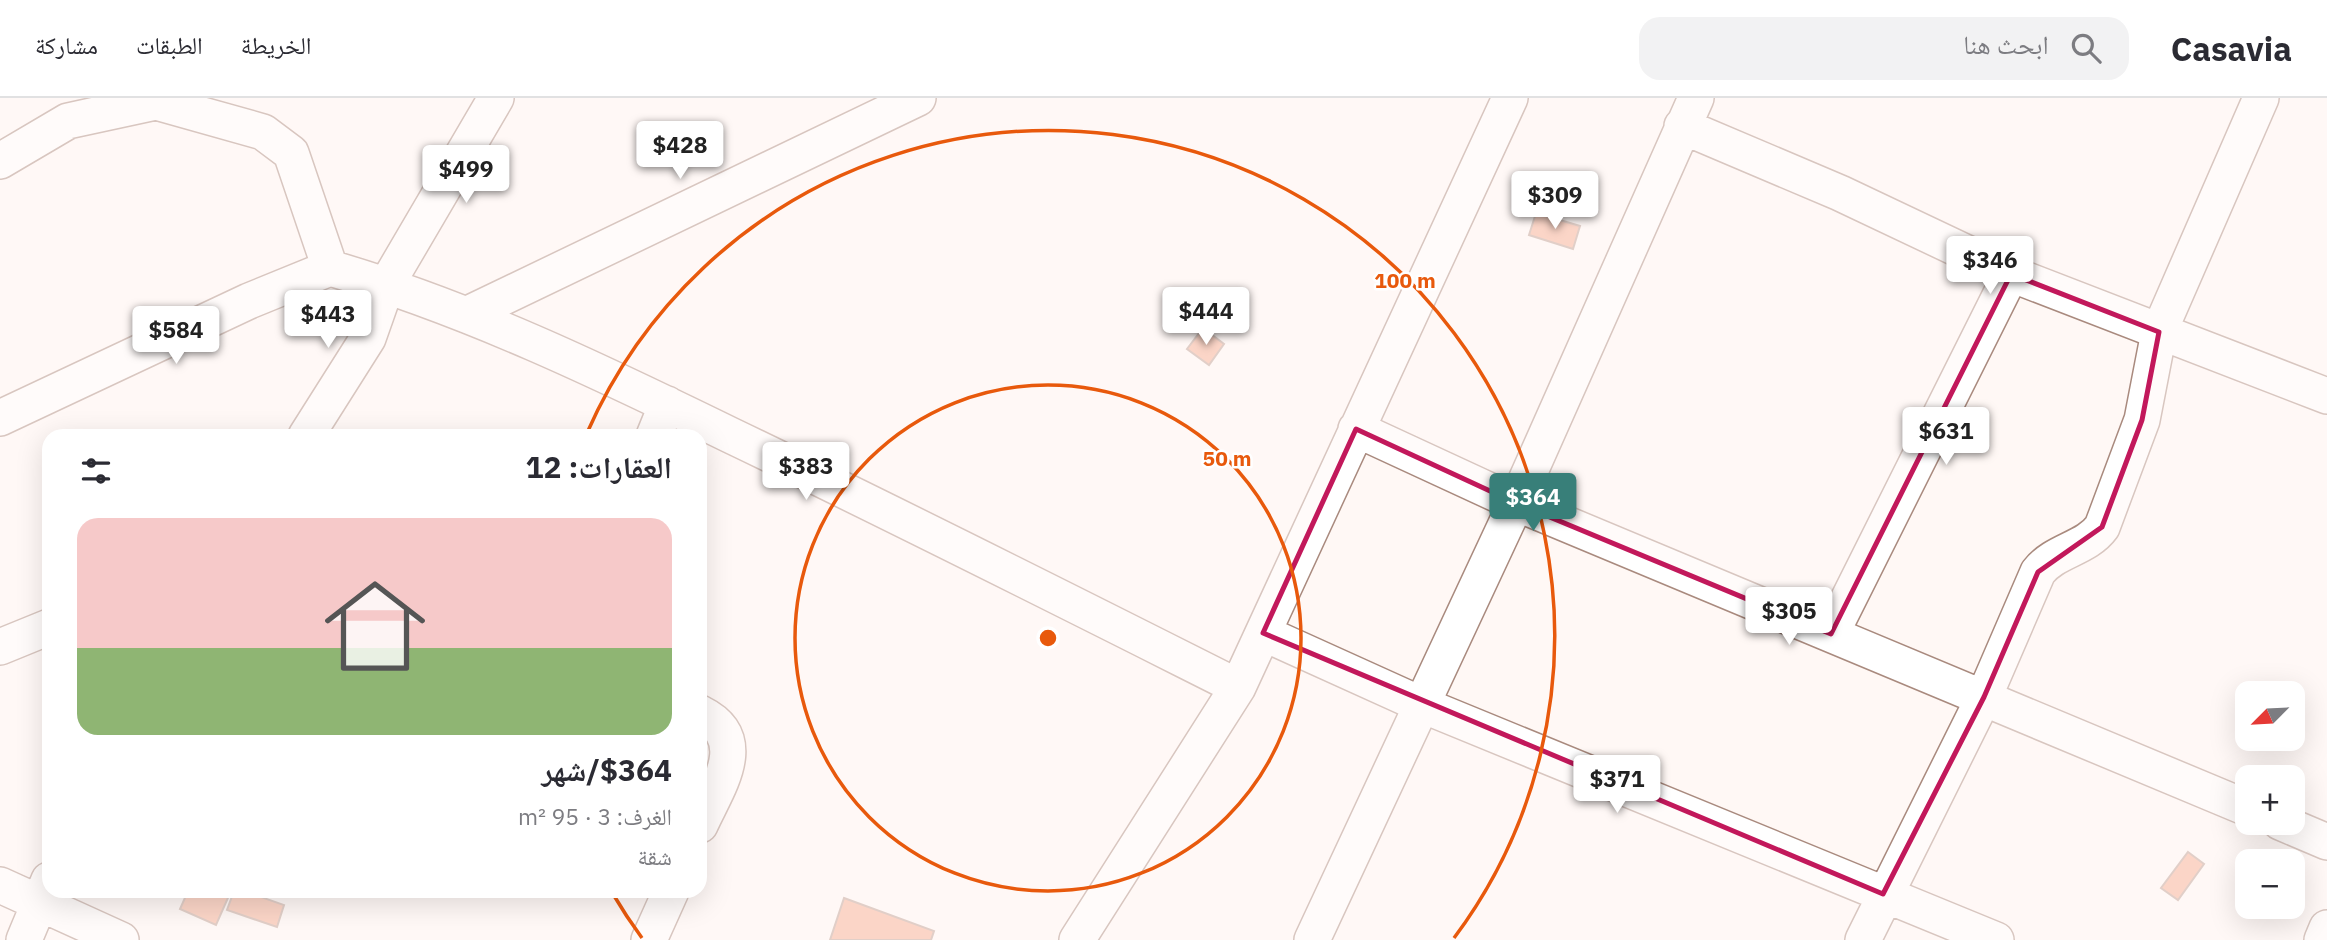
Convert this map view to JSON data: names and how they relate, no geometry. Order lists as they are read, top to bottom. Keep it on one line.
{"north":"bottom left","page":{"header":"Casavia","search":"ابحث هنا","nav":["الخريطة","الطبقات","مشاركة"],"price":["$428","$499","$309","$346","$444","$443","$584","$631","$383","$364","$305","$371"],"heading":"العقارات: 12","list":[{"name":"$364/شهر","note":"الغرف: 3 · 95 m² · شقة"}],"map_buttons":["+","−"]},"rings":["100 m","50 m"]}
